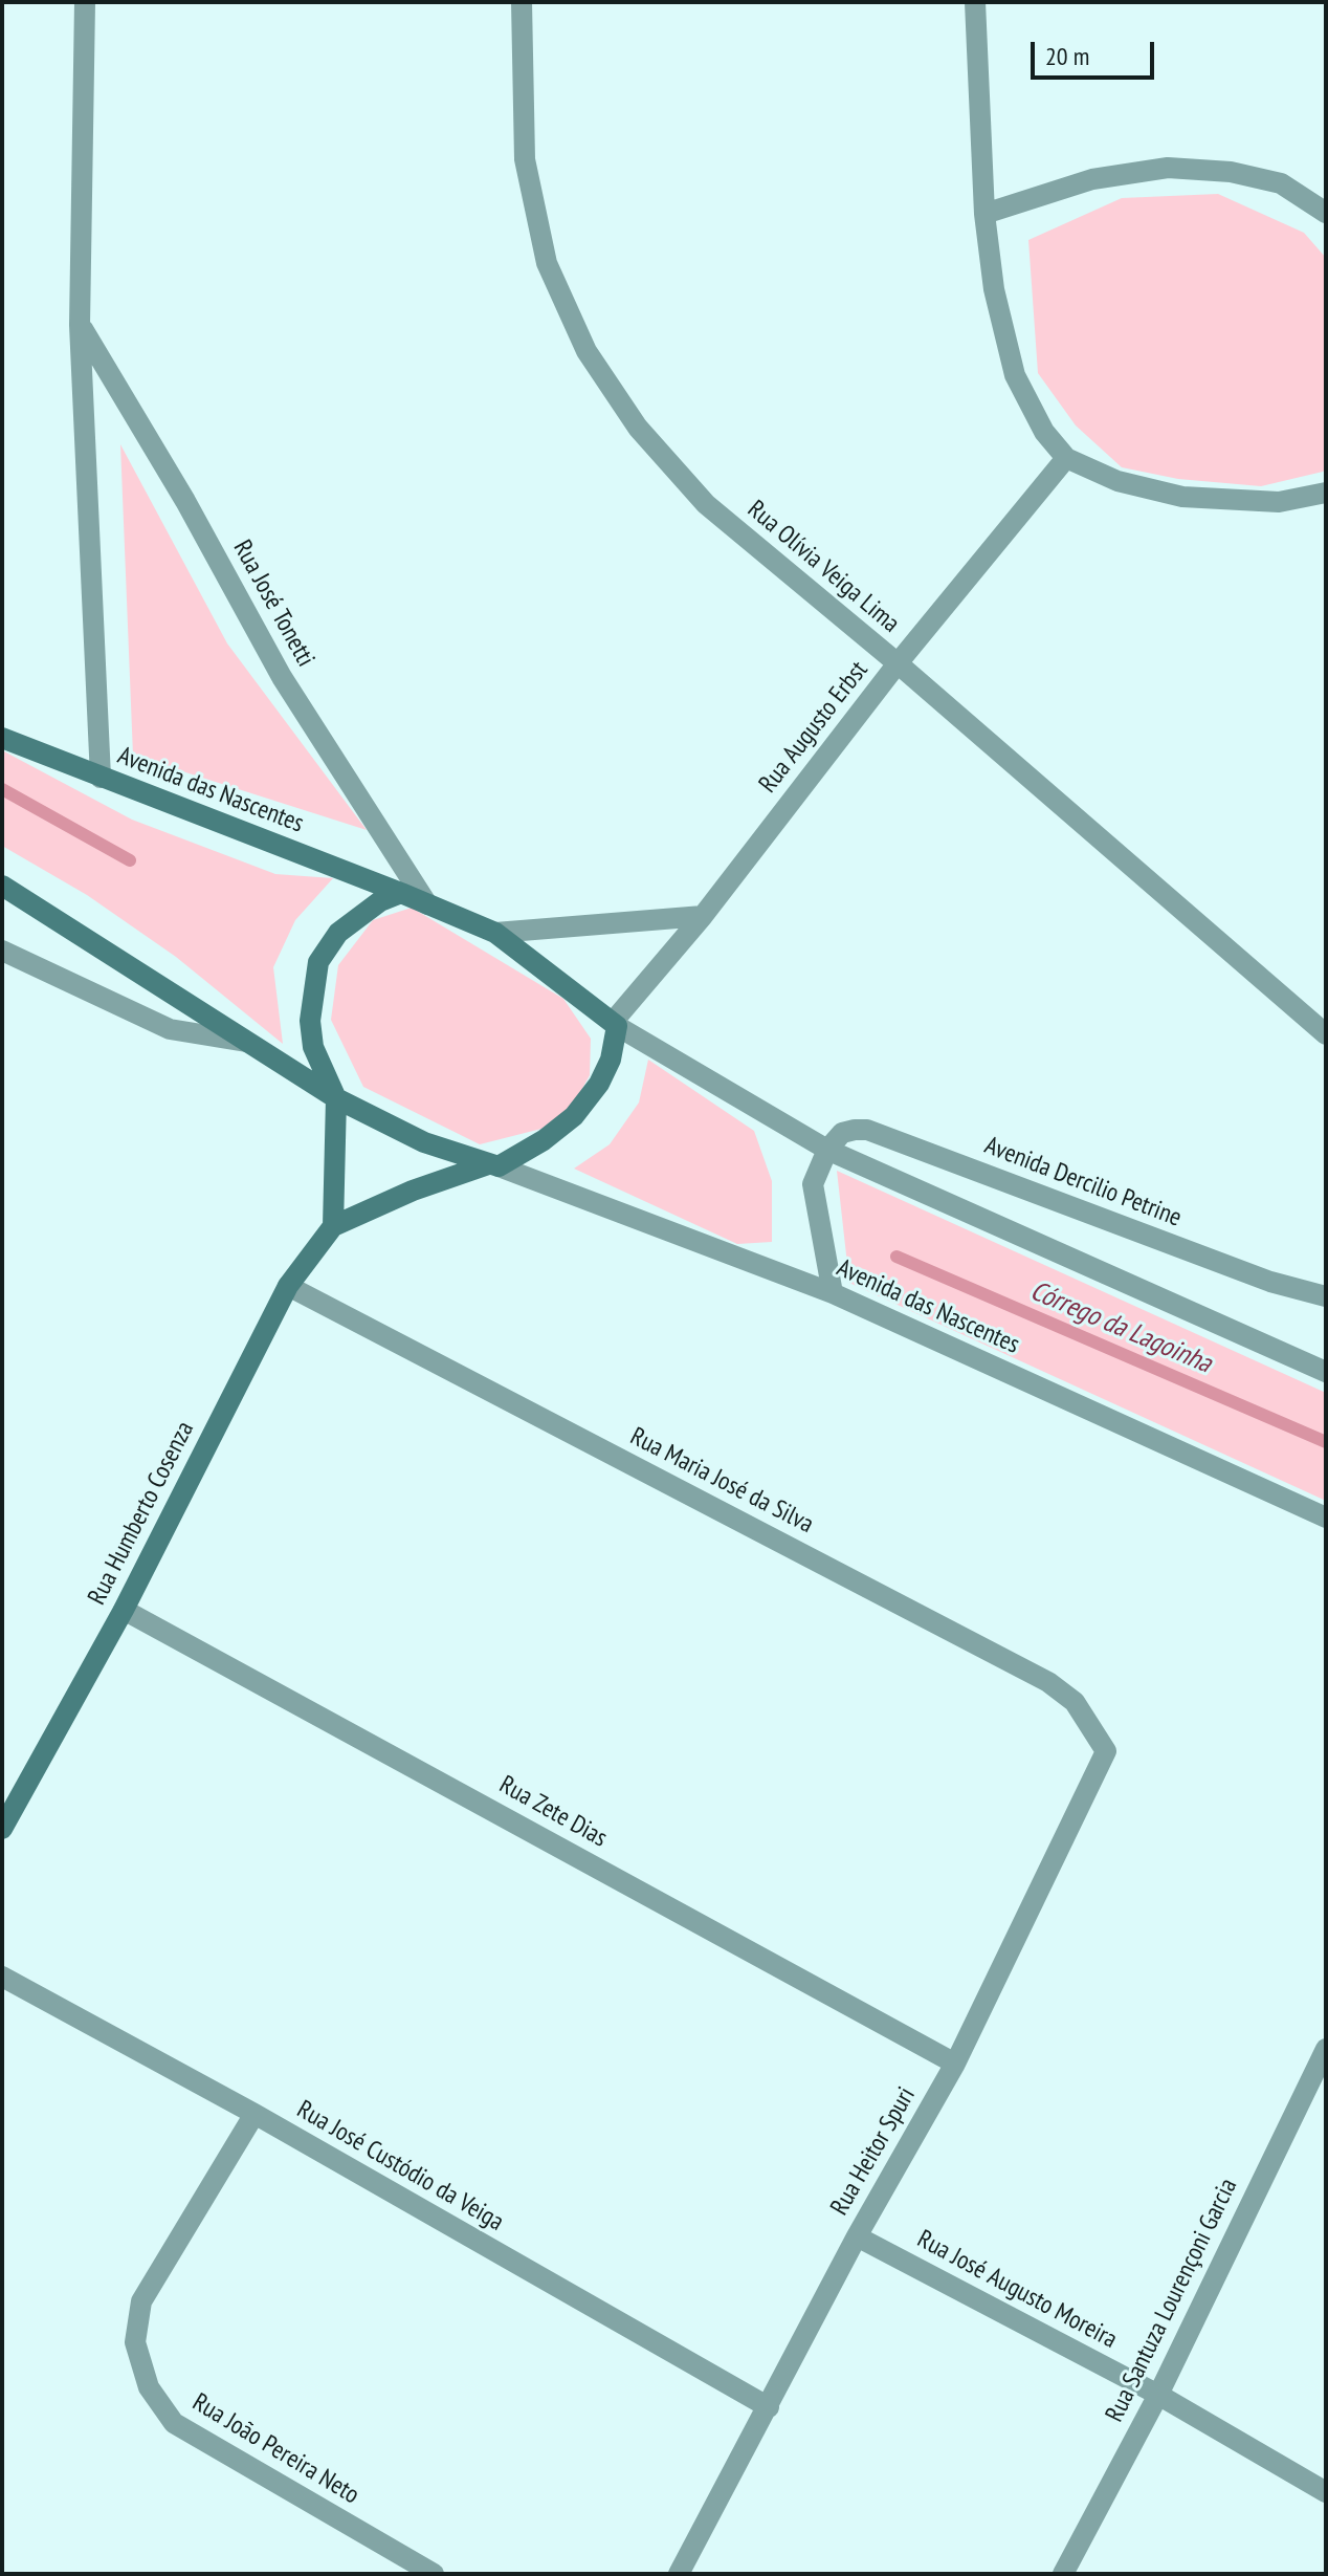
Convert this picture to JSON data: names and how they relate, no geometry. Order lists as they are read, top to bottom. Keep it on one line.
{"streets":{"street":["Rua Olívia Veiga Lima","Rua José Tonetti","Rua Augusto Erbst","Avenida das Nascentes","Avenida Dercilio Petrine","Rua Maria José da Silva","Rua Humberto Cosenza","Rua Zete Dias","Rua Heitor Spuri","Rua José Custódio da Veiga","Rua José Augusto Moreira","Rua Santuza Lourençoni Garcia","Rua João Pereira Neto"]},"crossings":[["Rua Olívia Veiga Lima","Rua Augusto Erbst"],["Rua José Tonetti","Rua Augusto Erbst"],["Rua José Tonetti","Avenida das Nascentes"],["Rua José Tonetti","Rua Humberto Cosenza"],["Rua Augusto Erbst","Avenida das Nascentes"],["Rua Augusto Erbst","Rua Humberto Cosenza"],["Avenida das Nascentes","Rua Humberto Cosenza"],["Rua Maria José da Silva","Rua Humberto Cosenza"],["Rua Maria José da Silva","Rua Heitor Spuri"],["Rua Humberto Cosenza","Rua Zete Dias"],["Rua Zete Dias","Rua Heitor Spuri"],["Rua Heitor Spuri","Rua José Custódio da Veiga"],["Rua Heitor Spuri","Rua José Augusto Moreira"],["Rua José Custódio da Veiga","Rua João Pereira Neto"],["Rua José Augusto Moreira","Rua Santuza Lourençoni Garcia"]],"water":["Córrego da Lagoinha"],"scale_bar":"20 m"}
